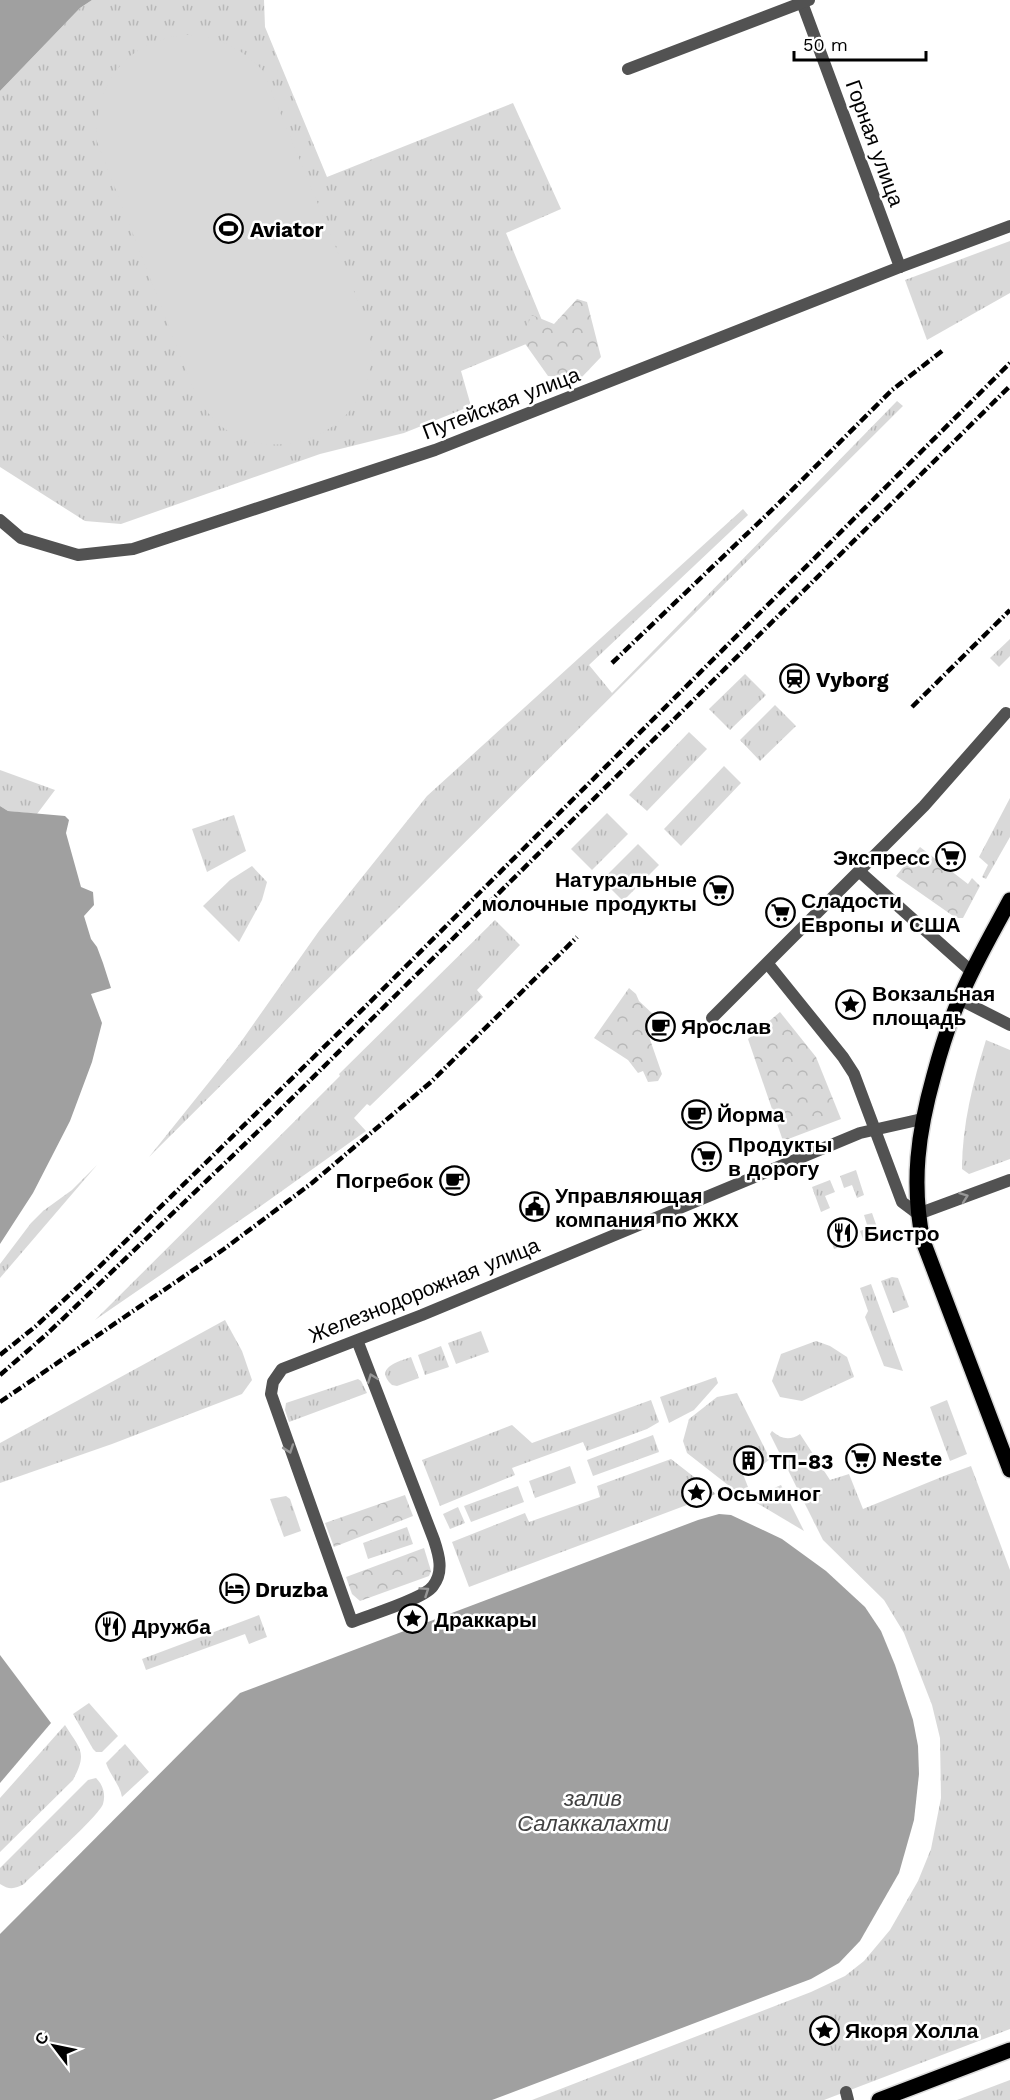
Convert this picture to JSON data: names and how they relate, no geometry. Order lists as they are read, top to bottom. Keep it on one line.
{"streets":{"street":["Горная улица","Путейская улица","Железнодорожная улица"]},"crossings":[["Горная улица","Путейская улица"]],"water":["залив Салаккалахти"],"places":{"sports":["Aviator"],"station":["Vyborg"],"supermarket":["Экспресс","Натуральные молочные продукты","Сладости Европы и США","Продукты в дорогу","Neste"],"place":["Вокзальная площадь","Осьминог","Драккары","Якоря Холла"],"cafe":["Ярослав","Йорма","Погребок"],"public building":["Управляющая компания по ЖКХ"],"restaurant":["Бистро","Дружба"],"building":["ТП-83"],"hotel":["Druzba"]},"scale_bar":"50 m","north":"top left"}
